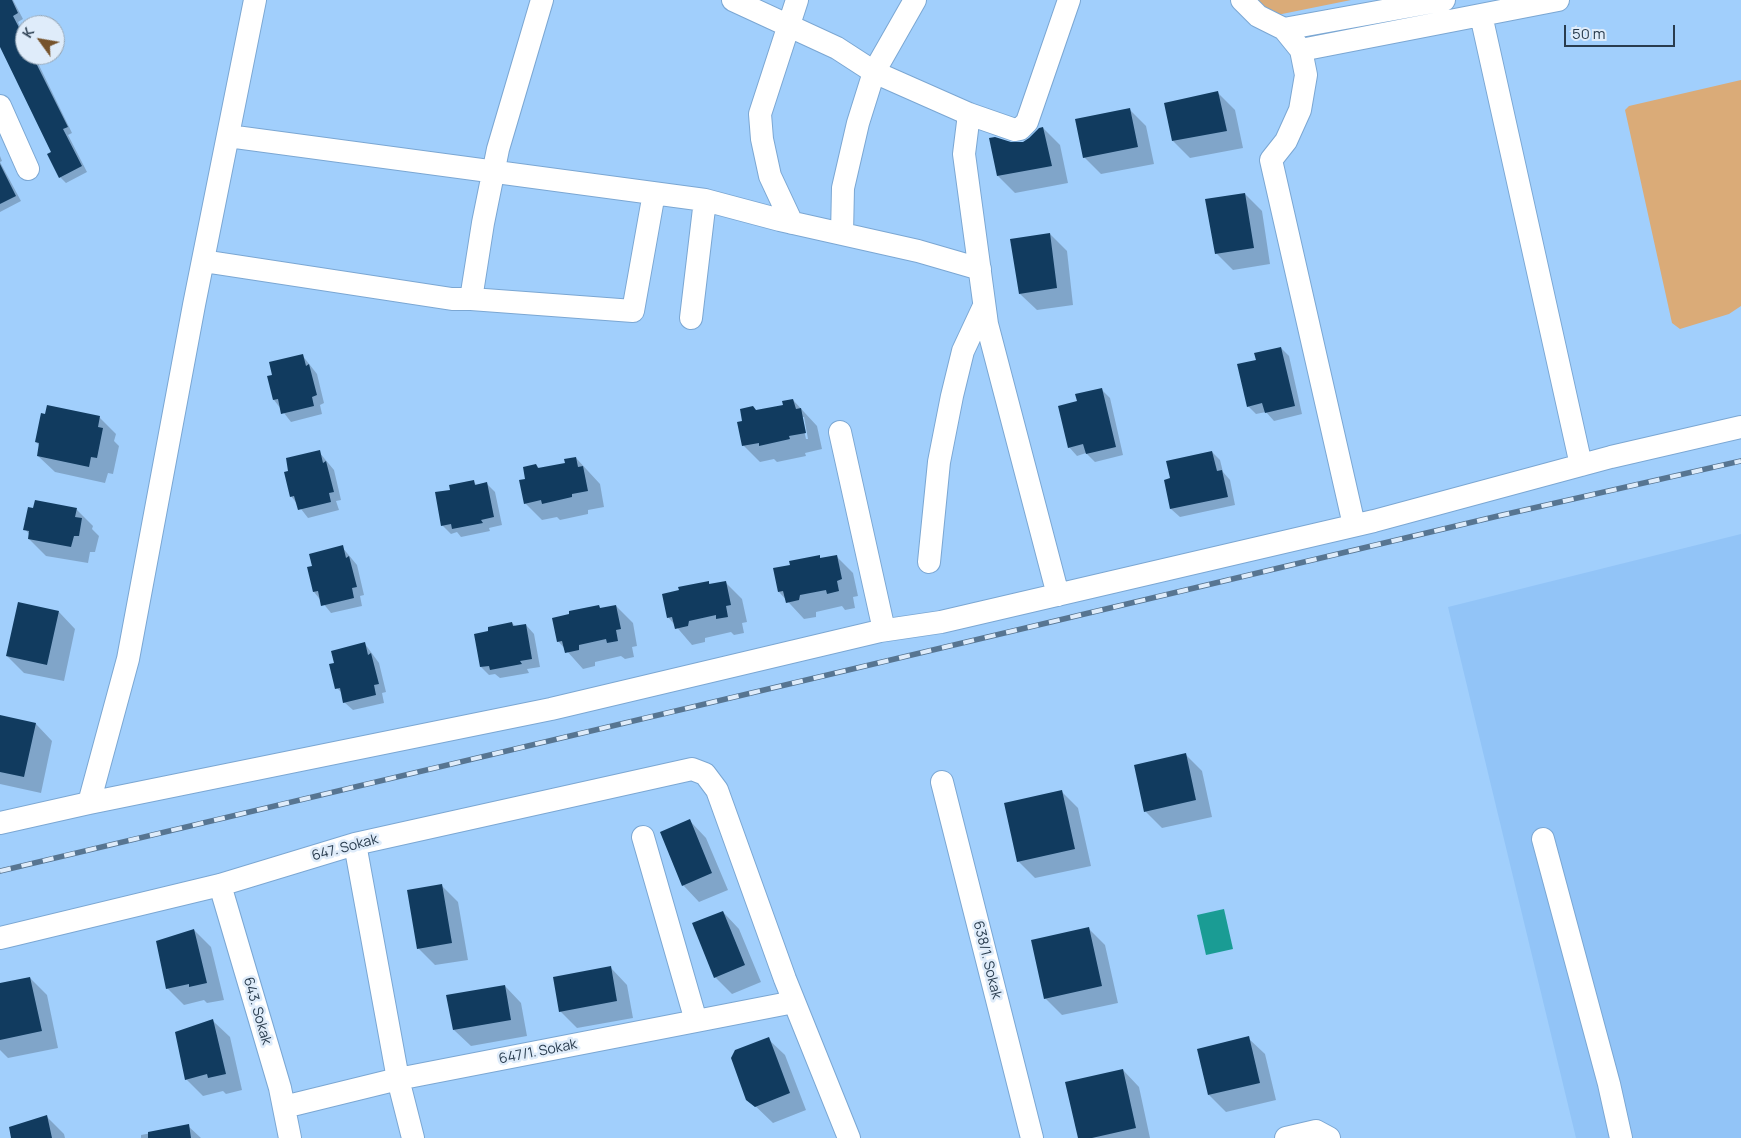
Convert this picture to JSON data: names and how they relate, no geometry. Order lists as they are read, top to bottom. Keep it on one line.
{"streets":{"street":["647. Sokak","638/1. Sokak","643. Sokak","647/1. Sokak"]},"crossings":[["647. Sokak","643. Sokak"],["647. Sokak","647/1. Sokak"],["643. Sokak","647/1. Sokak"]],"scale_bar":"50 m","north":"top left"}
